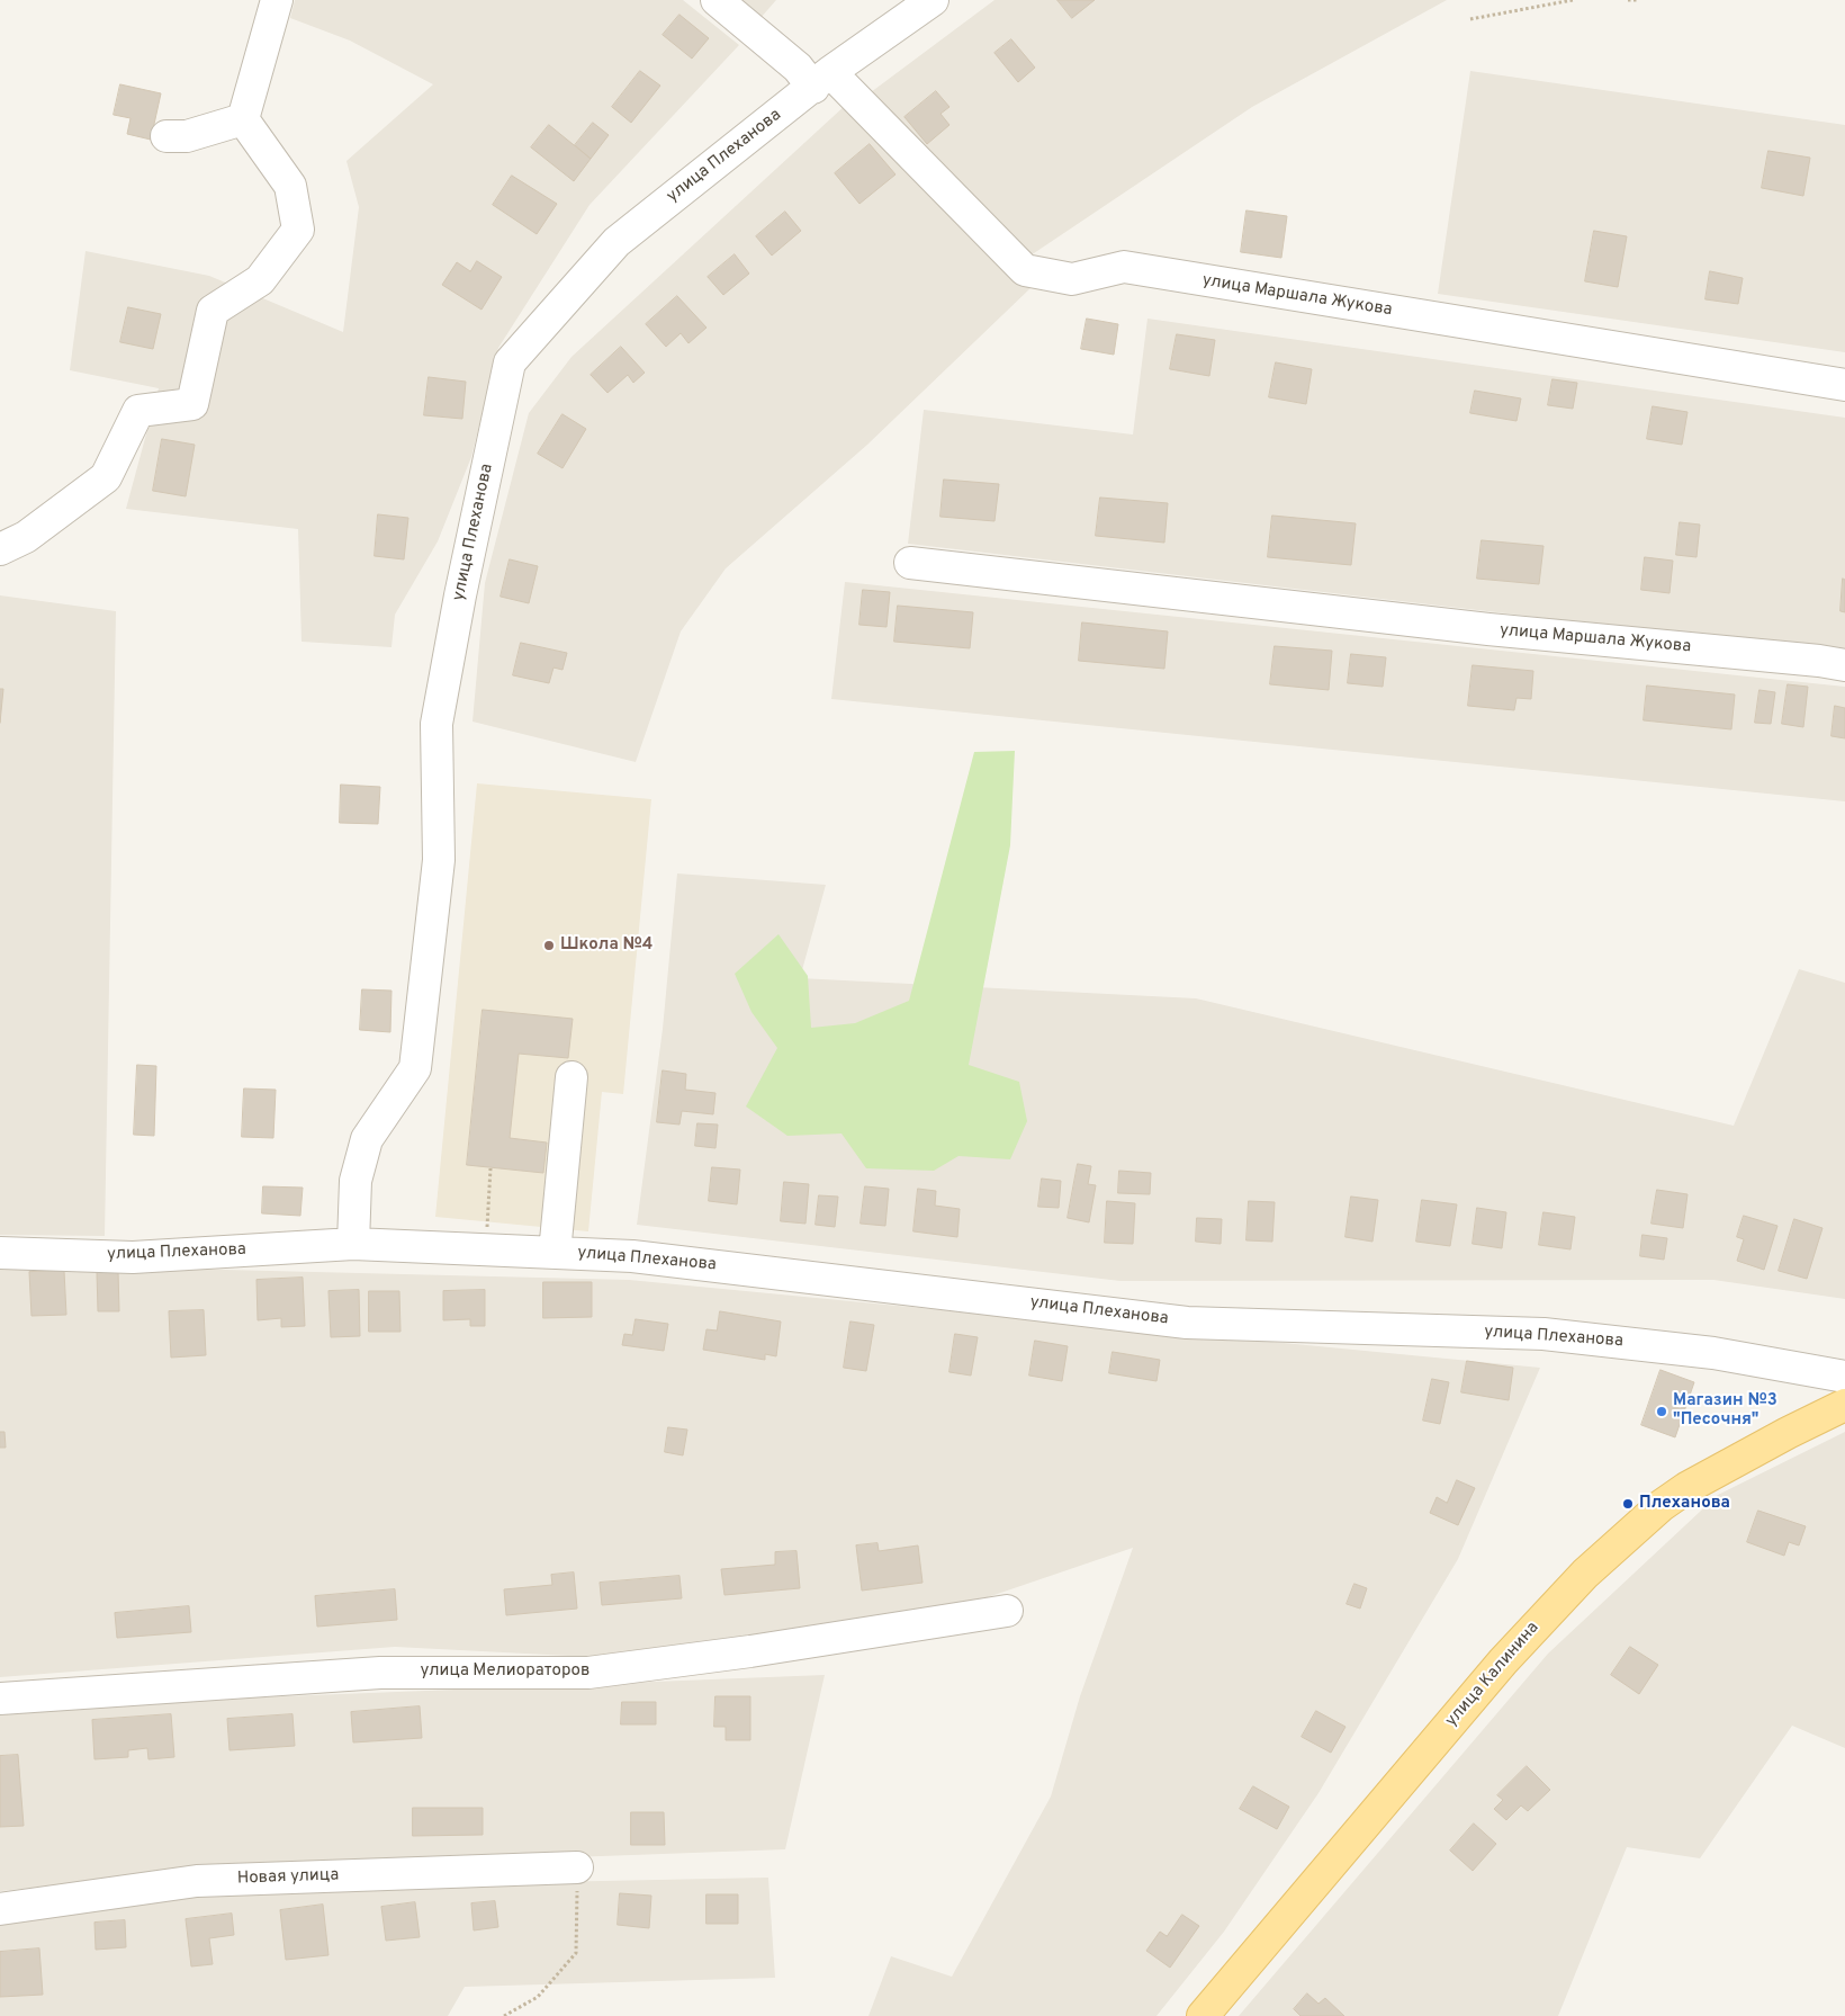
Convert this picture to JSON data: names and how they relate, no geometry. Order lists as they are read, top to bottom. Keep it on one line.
{"streets":{"main road":["улица Калинина"],"street":["улица Плеханова","улица Маршала Жукова","улица Мелиораторов","Новая улица"]},"crossings":[["улица Плеханова","улица Маршала Жукова"]],"places":["Школа №4","Магазин №3 \"Песочня\"","Плеханова"]}
